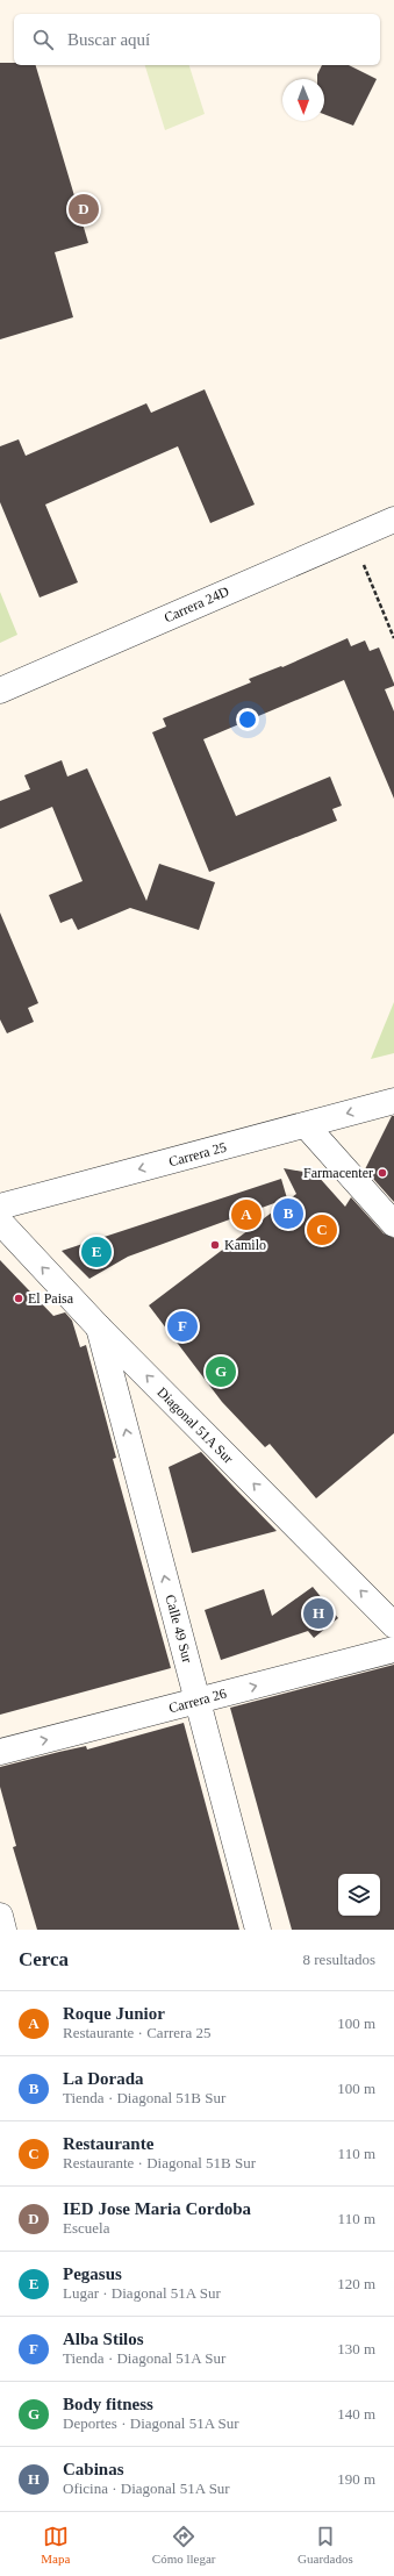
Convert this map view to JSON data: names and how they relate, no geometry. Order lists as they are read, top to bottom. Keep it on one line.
{"streets":{"street":["Carrera 24D","Carrera 25","Diagonal 51A Sur","Calle 49 Sur","Carrera 26"]},"crossings":[["Diagonal 51A Sur","Calle 49 Sur"],["Calle 49 Sur","Carrera 26"]],"one_way":["Carrera 25","Diagonal 51A Sur","Calle 49 Sur","Carrera 26"],"places":["Farmacenter","Kamilo","El Paisa"],"north":"bottom","page":{"search":"Buscar aquí","pins":["D","B","A","C","E","F","G","H"],"heading":["Cerca","8 resultados"],"list":[{"mark":"A","name":"Roque Junior","note":"Restaurante · Carrera 25","value":"100 m"},{"mark":"B","name":"La Dorada","note":"Tienda · Diagonal 51B Sur","value":"100 m"},{"mark":"C","name":"Restaurante","note":"Restaurante · Diagonal 51B Sur","value":"110 m"},{"mark":"D","name":"IED Jose Maria Cordoba","note":"Escuela","value":"110 m"},{"mark":"E","name":"Pegasus","note":"Lugar · Diagonal 51A Sur","value":"120 m"},{"mark":"F","name":"Alba Stilos","note":"Tienda · Diagonal 51A Sur","value":"130 m"},{"mark":"G","name":"Body fitness","note":"Deportes · Diagonal 51A Sur","value":"140 m"},{"mark":"H","name":"Cabinas","note":"Oficina · Diagonal 51A Sur","value":"190 m"}],"nav":["Mapa","Cómo llegar","Guardados"]}}
